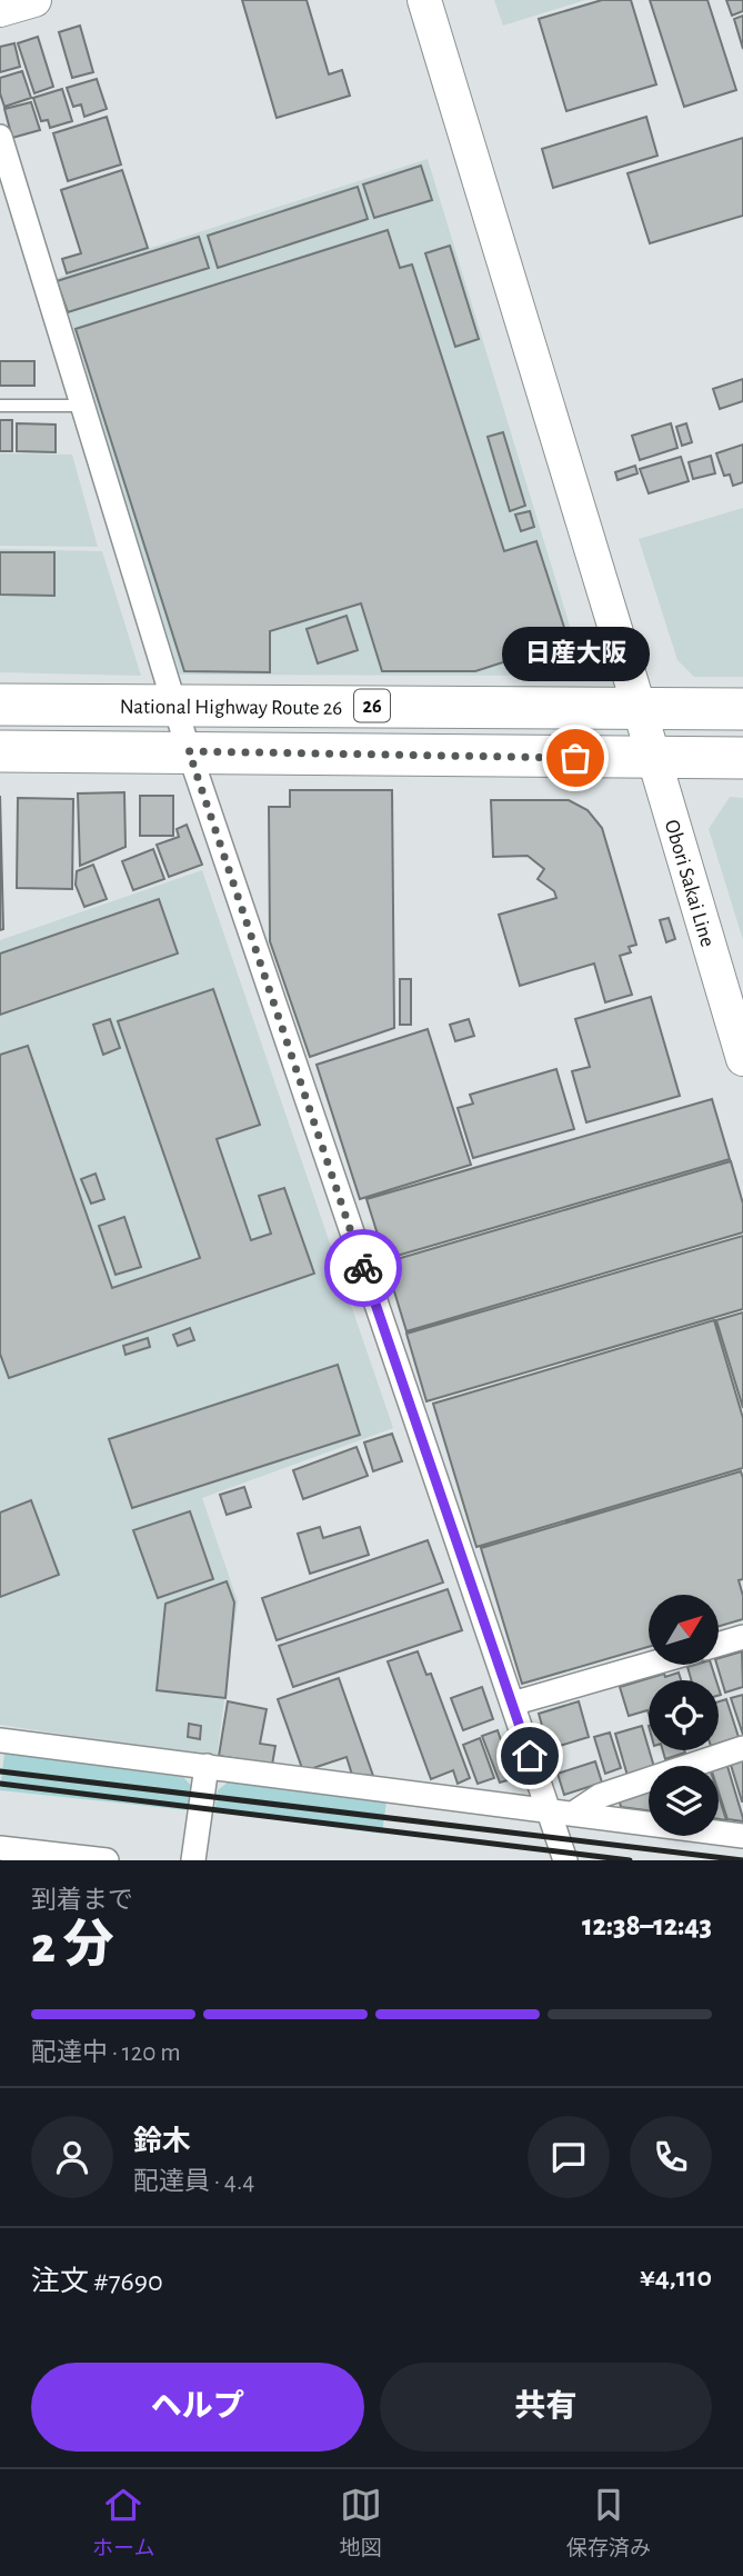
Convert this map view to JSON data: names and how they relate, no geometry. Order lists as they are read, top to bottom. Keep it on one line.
{"streets":{"highway":["National Highway Route 26","26"],"street":["Obori Sakai Line"]},"crossings":[["National Highway Route 26","Obori Sakai Line"]],"places":["日産大阪"],"north":"top right","page":{"bubble":"日産大阪","heading":["2 分","到着まで","12:38–12:43"],"panel":["鈴木","配達員 · 4.4","注文 #7690","¥4,110"],"bar":"配達中 · 120 m","buttons":["ヘルプ","共有"],"tabs":["ホーム","地図","保存済み"]}}
